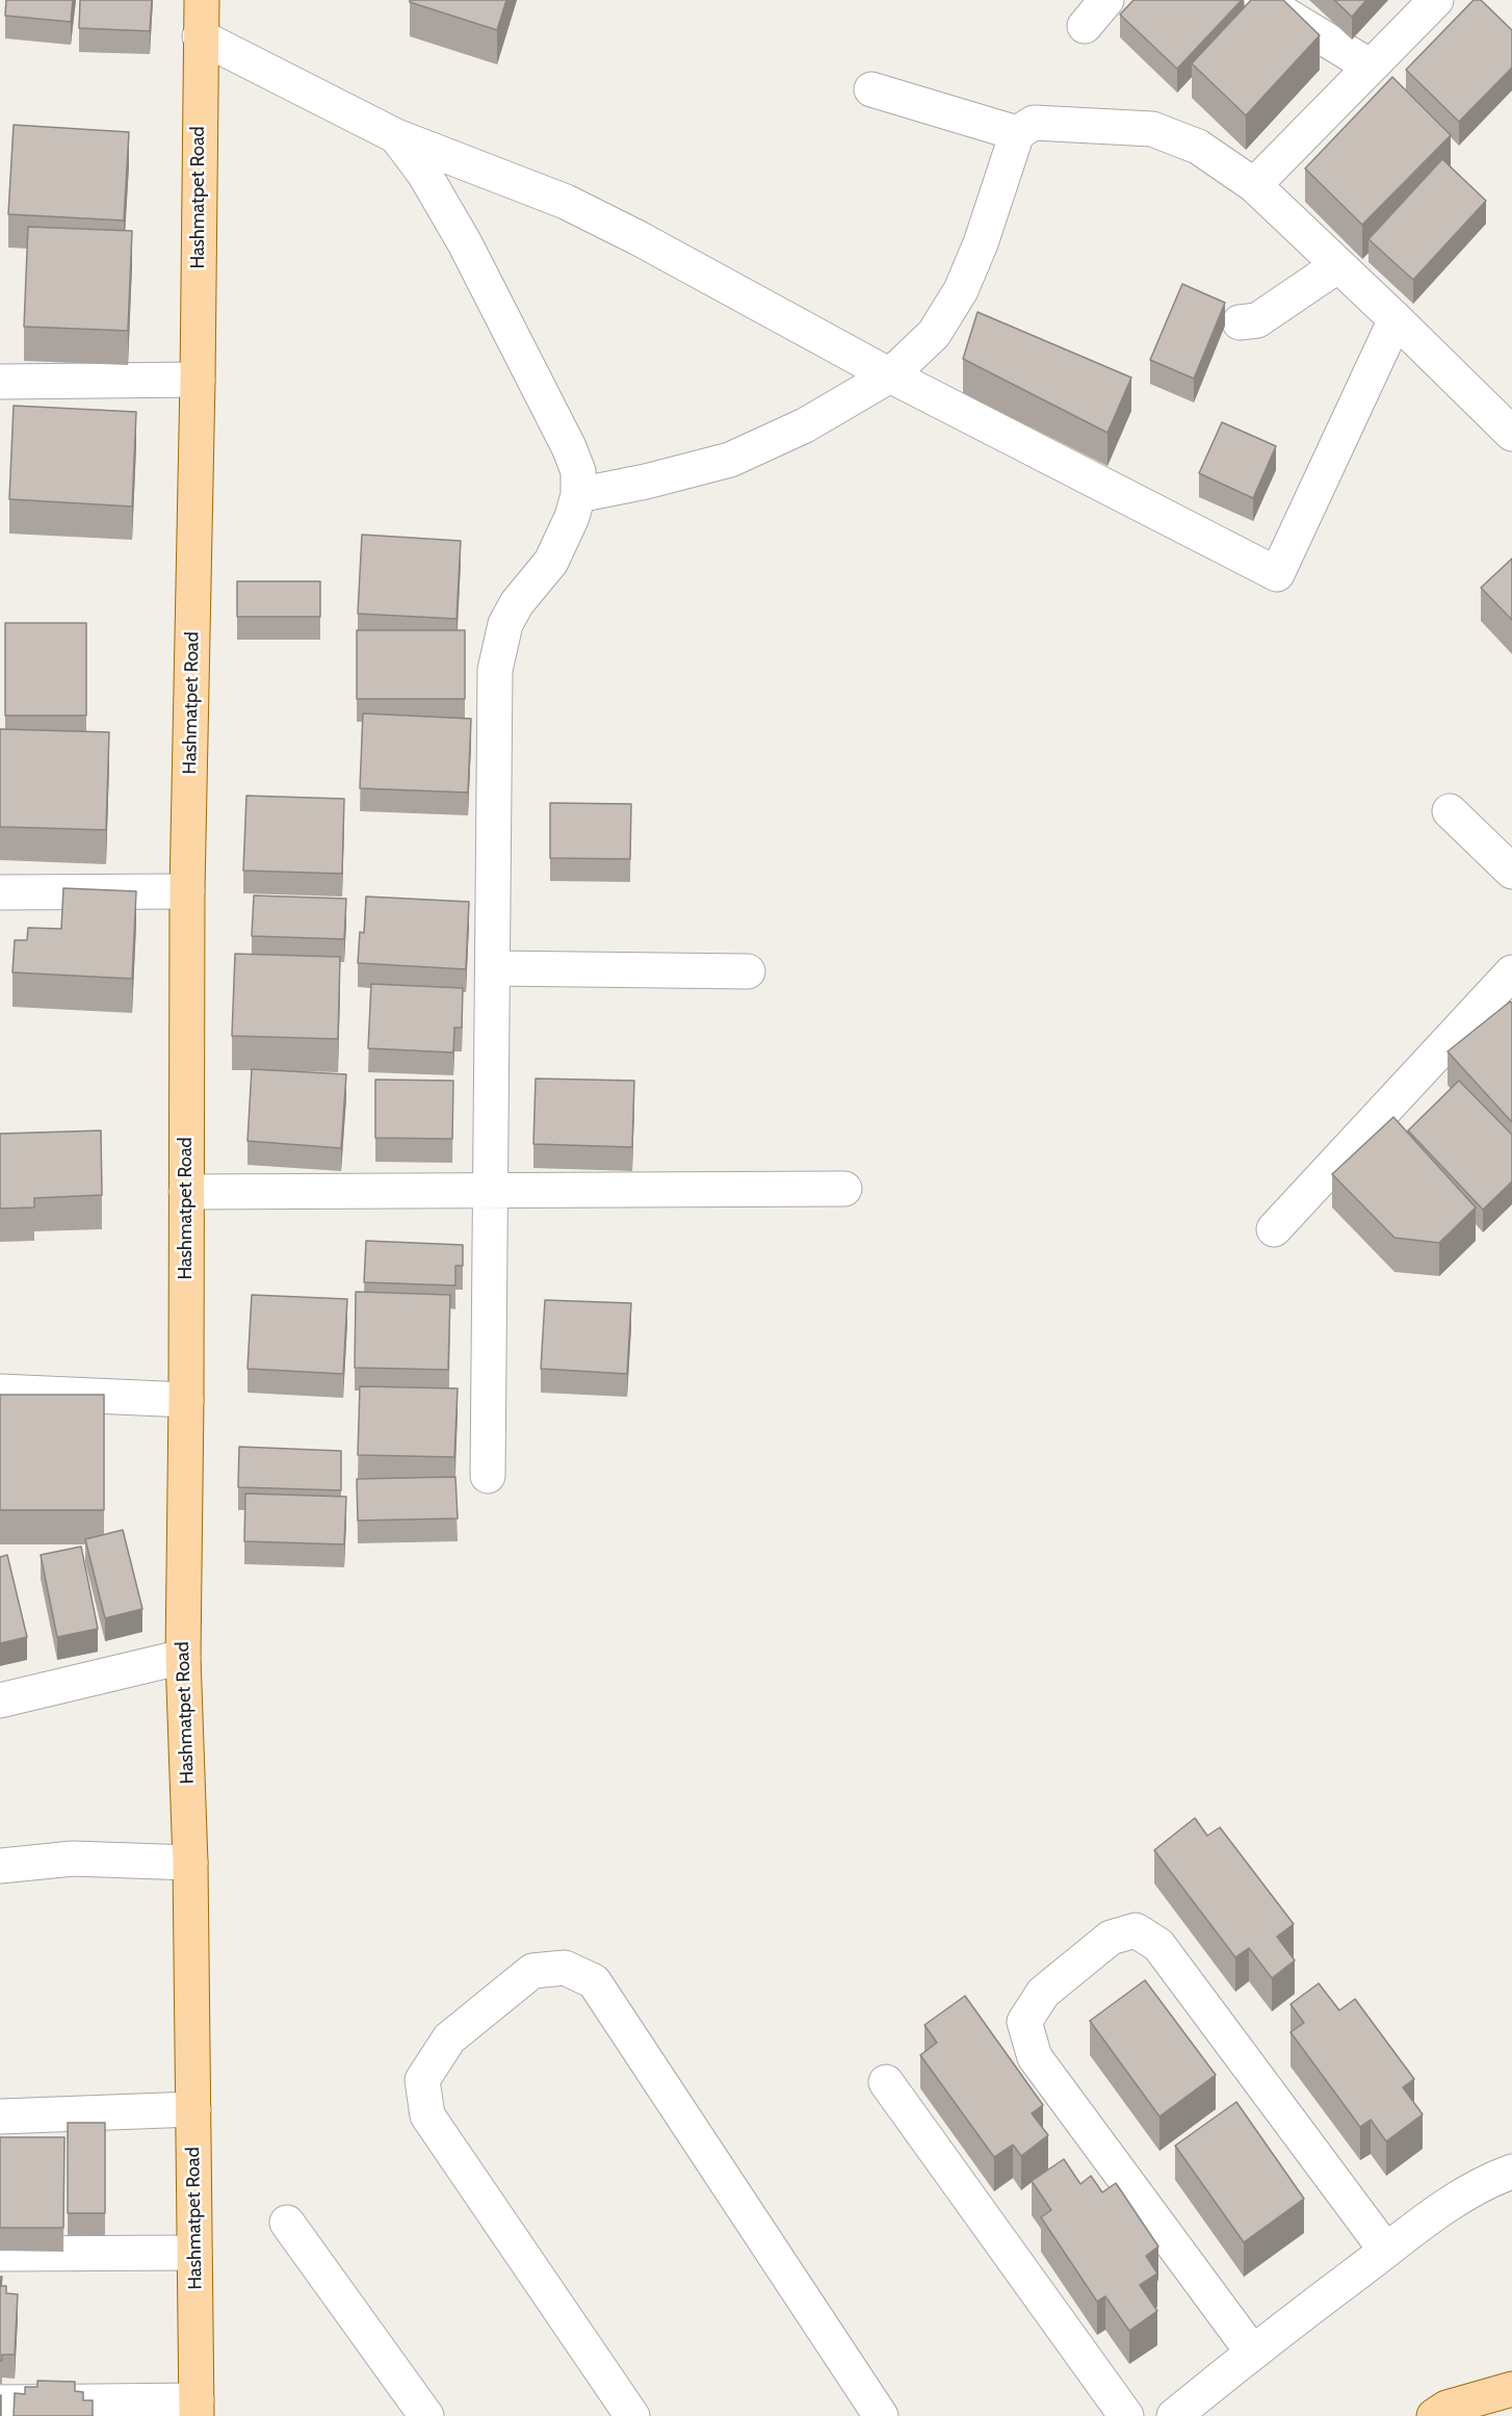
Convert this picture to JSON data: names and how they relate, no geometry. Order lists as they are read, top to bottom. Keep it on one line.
{"streets":{"main road":["Hashmatpet Road"]}}
